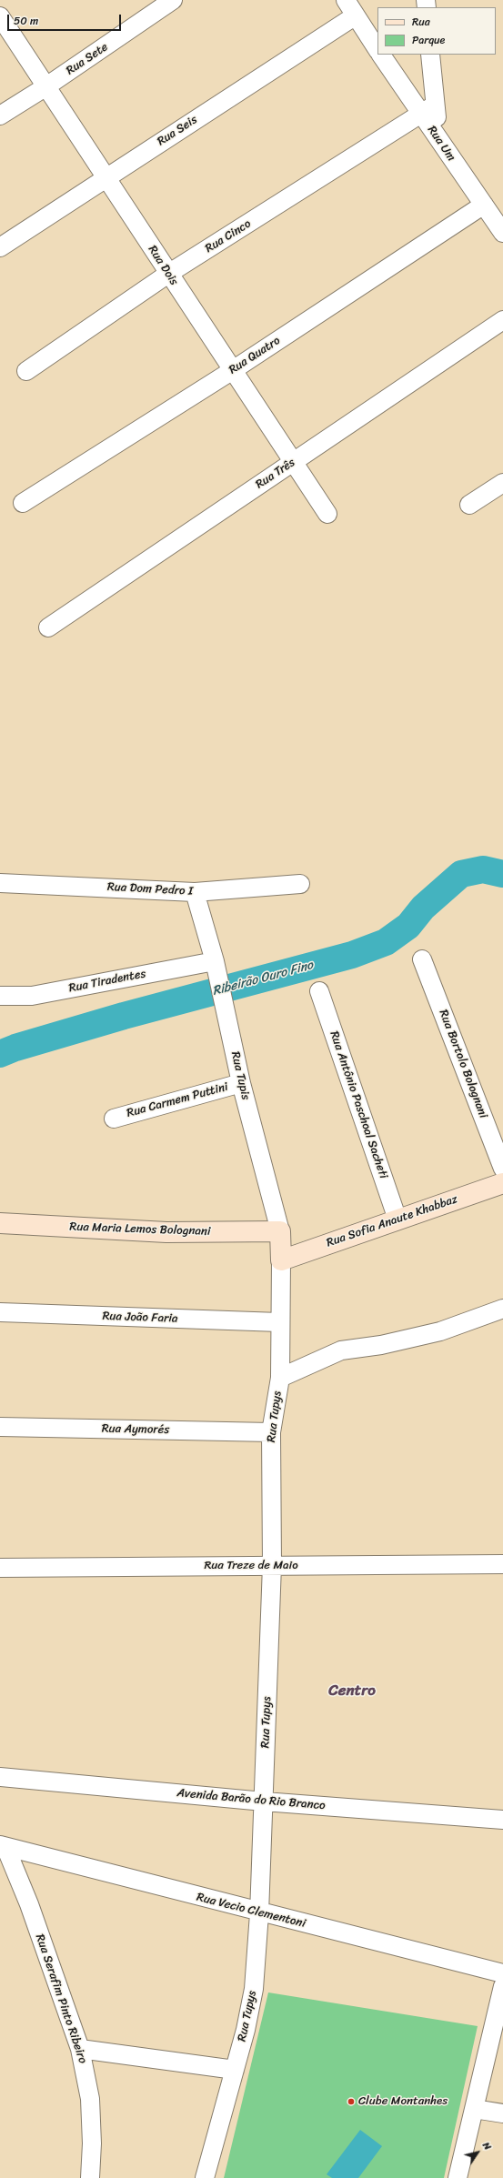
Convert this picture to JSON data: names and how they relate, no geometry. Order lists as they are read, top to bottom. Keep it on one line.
{"streets":{"street":["Rua Sete","Rua Seis","Rua Um","Rua Cinco","Rua Dois","Rua Quatro","Rua Três","Rua Dom Pedro I","Rua Tiradentes","Rua Bortolo Bolognani","Rua Tupis","Rua Carmem Puttini","Rua Antônio Paschoal Sacheti","Rua Sofia Anaute Khabbaz","Rua Maria Lemos Bolognani","Rua João Faria","Rua Tupys","Rua Aymorés","Rua Treze de Maio","Avenida Barão do Rio Branco","Rua Vecio Clementoni","Rua Serafim Pinto Ribeiro"]},"crossings":[["Rua Sete","Rua Dois"],["Rua Seis","Rua Dois"],["Rua Um","Rua Cinco"],["Rua Um","Rua Quatro"],["Rua Cinco","Rua Dois"],["Rua Dois","Rua Quatro"],["Rua Dois","Rua Três"],["Rua Dom Pedro I","Rua Tupis"],["Rua Tiradentes","Rua Tupis"],["Rua Tupis","Rua Carmem Puttini"],["Rua Tupis","Rua Sofia Anaute Khabbaz"],["Rua Tupis","Rua Maria Lemos Bolognani"],["Rua Tupis","Rua Tupys"],["Rua Antônio Paschoal Sacheti","Rua Sofia Anaute Khabbaz"],["Rua Sofia Anaute Khabbaz","Rua Tupys"],["Rua João Faria","Rua Tupys"],["Rua Tupys","Rua Aymorés"],["Rua Tupys","Rua Treze de Maio"],["Rua Tupys","Avenida Barão do Rio Branco"],["Rua Tupys","Rua Vecio Clementoni"],["Rua Vecio Clementoni","Rua Serafim Pinto Ribeiro"]],"districts":["Centro"],"water":["Ribeirão Ouro Fino"],"places":["Clube Montanhes"],"legend":["Rua","Parque"],"scale_bar":"50 m","north":"top right"}
